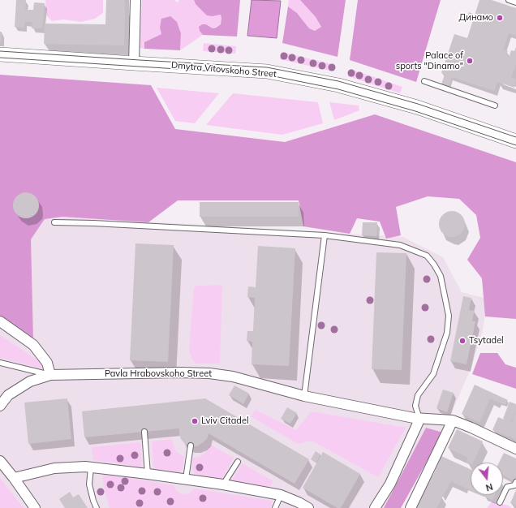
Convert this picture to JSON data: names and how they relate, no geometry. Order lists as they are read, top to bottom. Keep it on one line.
{"streets":{"main road":["Dmytra Vitovskoho Street"],"street":["Pavla Hrabovskoho Street"]},"places":["Динамо","Palace of sports \"Dinamo\"","Tsytadel","Lviv Citadel"],"north":"bottom"}
